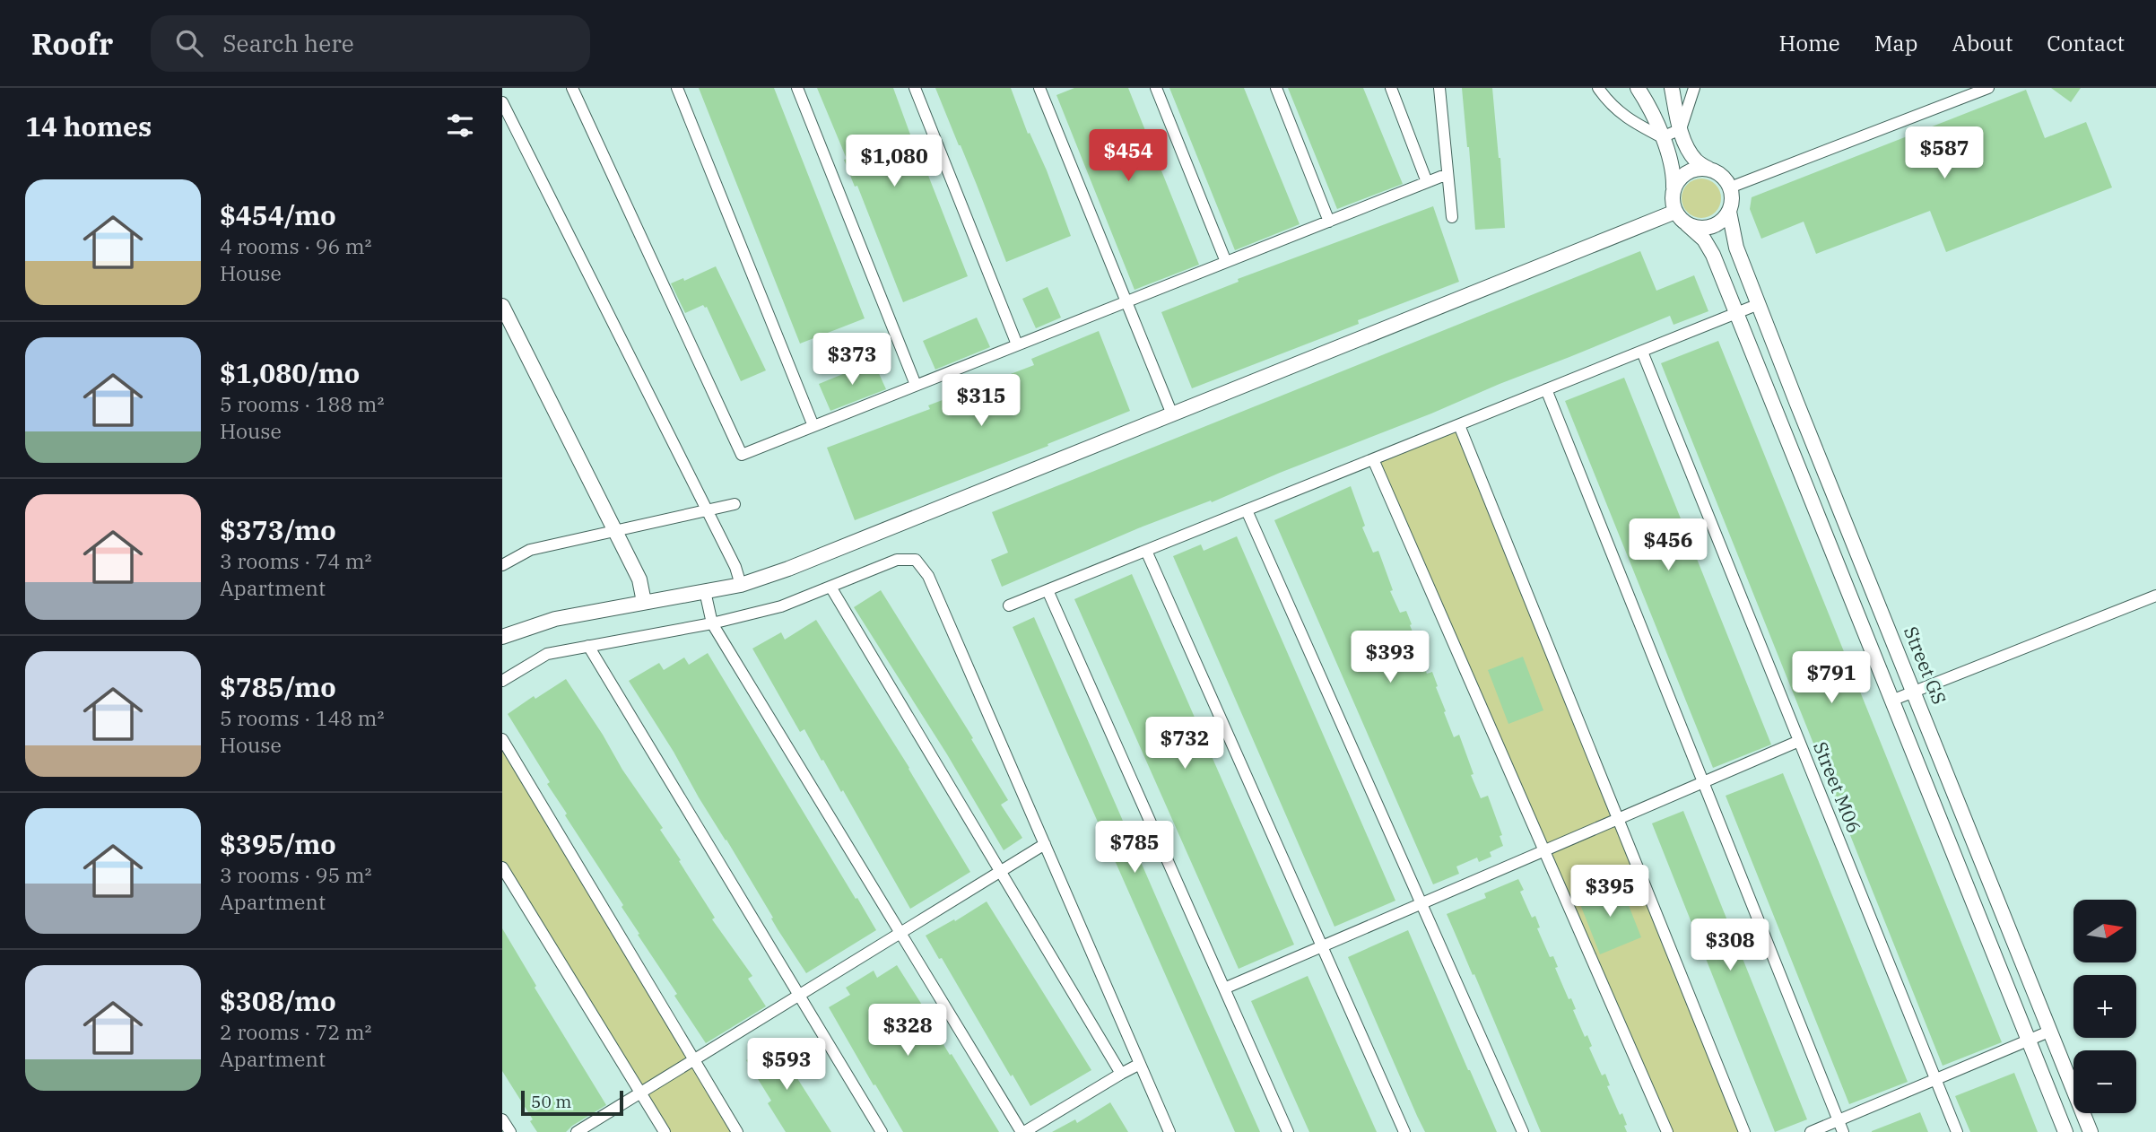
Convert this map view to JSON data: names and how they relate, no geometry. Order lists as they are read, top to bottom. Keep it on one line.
{"streets":{"street":["Street GS","Street M06"]},"scale_bar":"50 m","north":"right","page":{"header":"Roofr","search":"Search here","nav":["Home","Map","About","Contact"],"heading":"14 homes","price":["$587","$454","$1,080","$373","$315","$456","$393","$791","$732","$785","$395","$308","$328","$593"],"list":[{"name":"$454/mo","note":"4 rooms · 96 m² · House"},{"name":"$1,080/mo","note":"5 rooms · 188 m² · House"},{"name":"$373/mo","note":"3 rooms · 74 m² · Apartment"},{"name":"$785/mo","note":"5 rooms · 148 m² · House"},{"name":"$395/mo","note":"3 rooms · 95 m² · Apartment"},{"name":"$308/mo","note":"2 rooms · 72 m² · Apartment"}],"map_buttons":["+","−"],"scale":"50 m"}}
